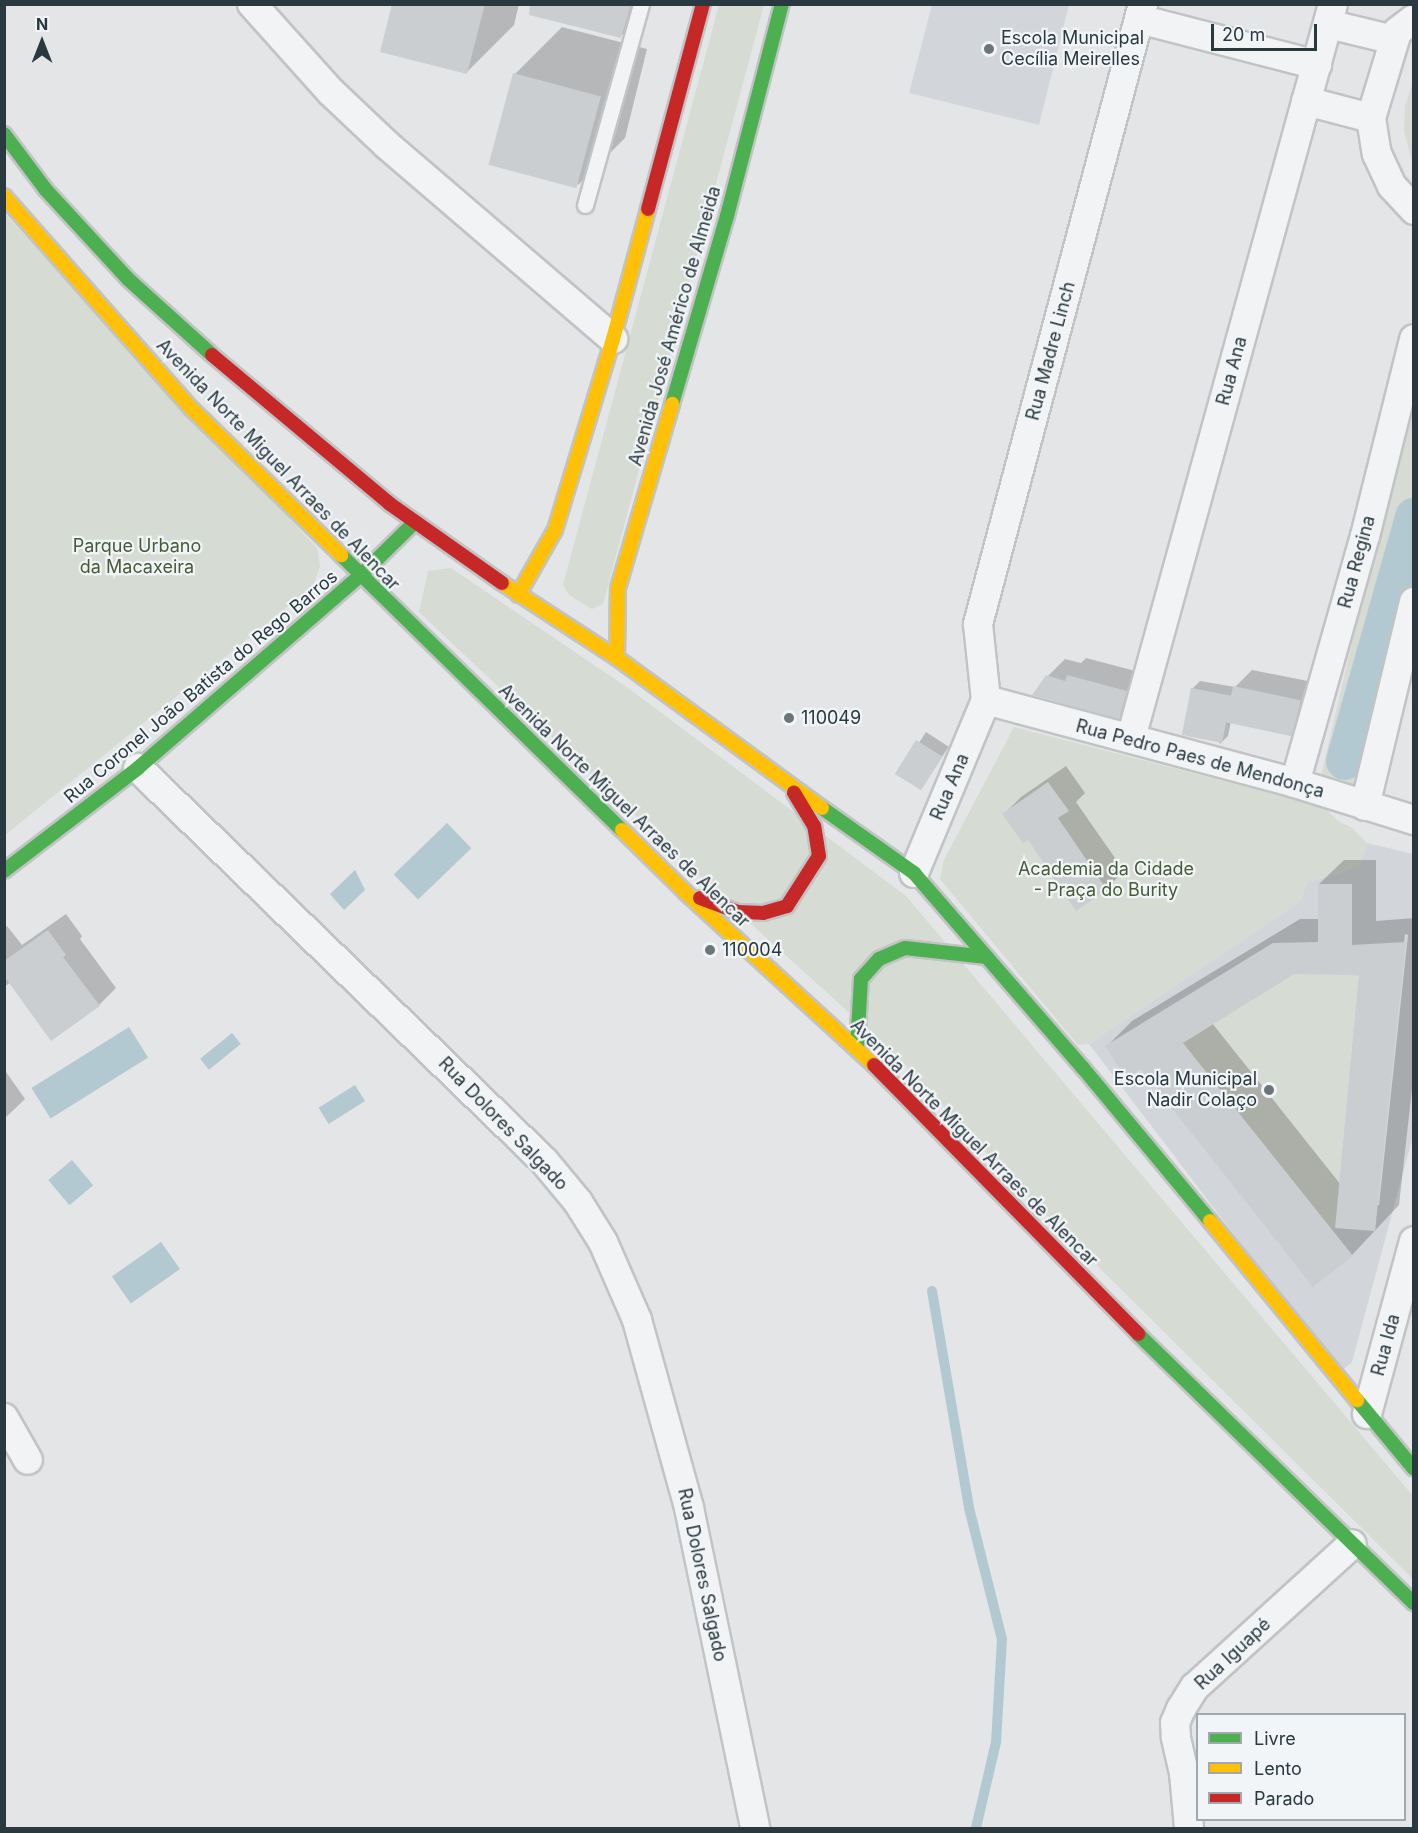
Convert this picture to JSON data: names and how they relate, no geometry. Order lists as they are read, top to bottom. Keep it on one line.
{"streets":{"main road":["Avenida José Américo de Almeida","Avenida Norte Miguel Arraes de Alencar","Rua Coronel João Batista do Rego Barros"],"street":["Rua Madre Linch","Rua Ana","Rua Regina","Rua Pedro Paes de Mendonça","Rua Dolores Salgado","Rua Ida","Rua Iguapé"]},"crossings":[["Avenida José Américo de Almeida","Avenida Norte Miguel Arraes de Alencar"],["Rua Madre Linch","Rua Ana"],["Rua Madre Linch","Rua Pedro Paes de Mendonça"],["Rua Ana","Avenida Norte Miguel Arraes de Alencar"],["Rua Ana","Rua Pedro Paes de Mendonça"],["Avenida Norte Miguel Arraes de Alencar","Rua Coronel João Batista do Rego Barros"],["Avenida Norte Miguel Arraes de Alencar","Rua Ida"],["Avenida Norte Miguel Arraes de Alencar","Rua Iguapé"],["Rua Regina","Rua Pedro Paes de Mendonça"],["Rua Coronel João Batista do Rego Barros","Rua Dolores Salgado"]],"parks":["Parque Urbano da Macaxeira","Academia da Cidade - Praça do Burity"],"places":["Escola Municipal Cecília Meirelles","110049","110004","Escola Municipal Nadir Colaço"],"legend":["Livre","Lento","Parado"],"scale_bar":"20 m","north":"top"}
